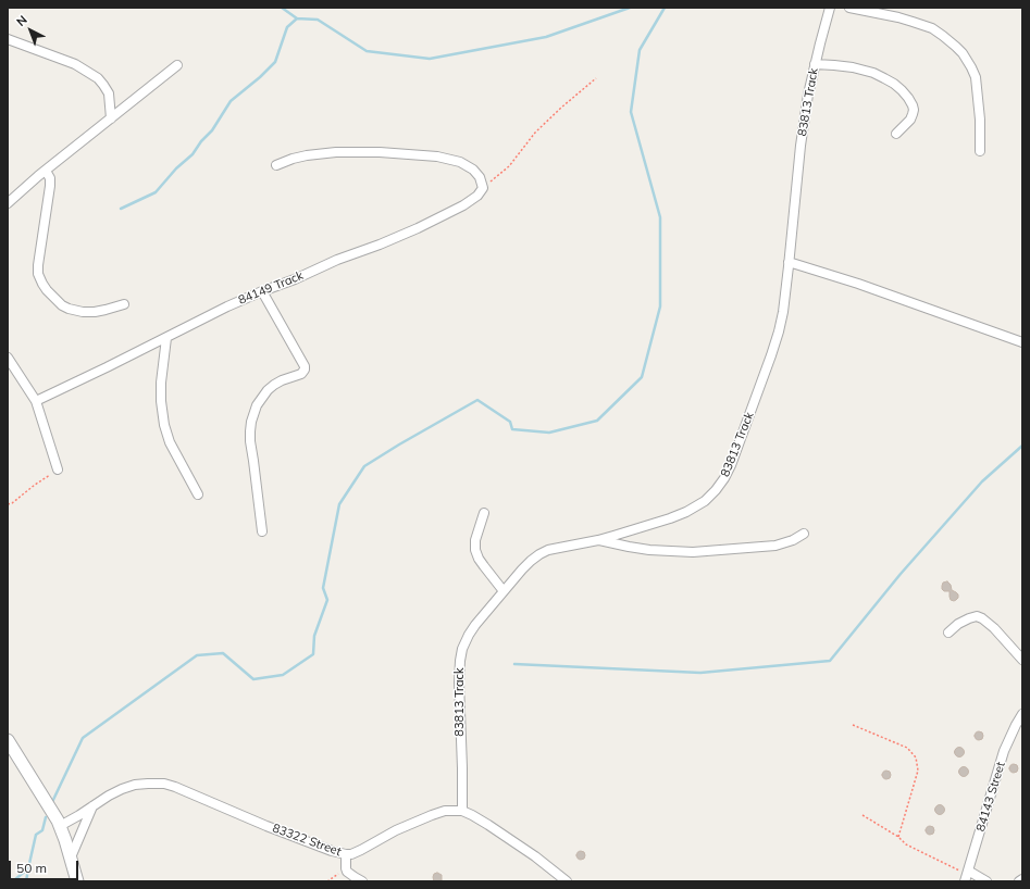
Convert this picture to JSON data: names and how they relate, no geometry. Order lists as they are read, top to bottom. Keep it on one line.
{"streets":{"street":["83813 Track","84149 Track","84143 Street","83322 Street"]},"crossings":[["83813 Track","83322 Street"]],"scale_bar":"50 m","north":"top left"}
